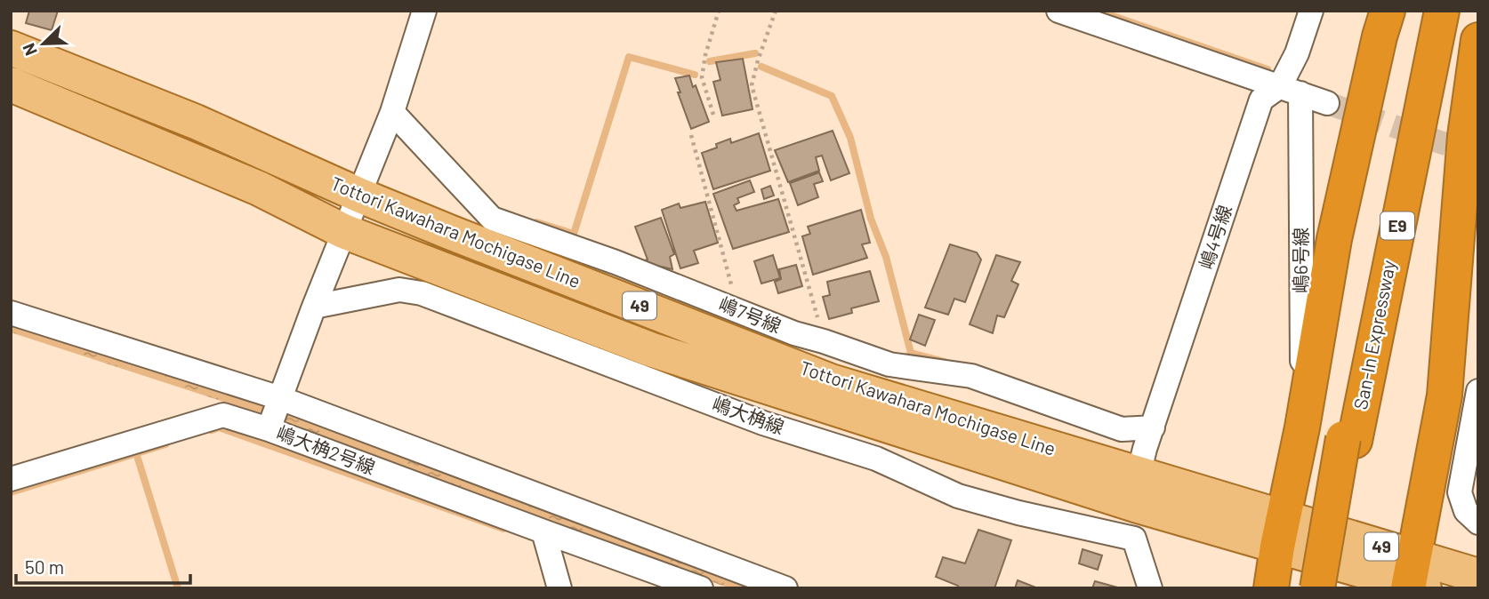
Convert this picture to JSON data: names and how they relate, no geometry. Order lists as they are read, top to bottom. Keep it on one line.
{"streets":{"highway":["E9","San-In Expressway"],"main road":["Tottori Kawahara Mochigase Line","49"],"street":["嶋4号線","嶋6号線","嶋7号線","嶋大桷線","嶋大桷2号線"]},"crossings":[["Tottori Kawahara Mochigase Line","嶋4号線"],["Tottori Kawahara Mochigase Line","嶋大桷2号線"],["嶋4号線","嶋6号線"],["嶋4号線","嶋7号線"],["嶋4号線","嶋大桷線"],["嶋7号線","嶋大桷2号線"],["嶋大桷線","嶋大桷2号線"]],"scale_bar":"50 m","north":"bottom left"}
